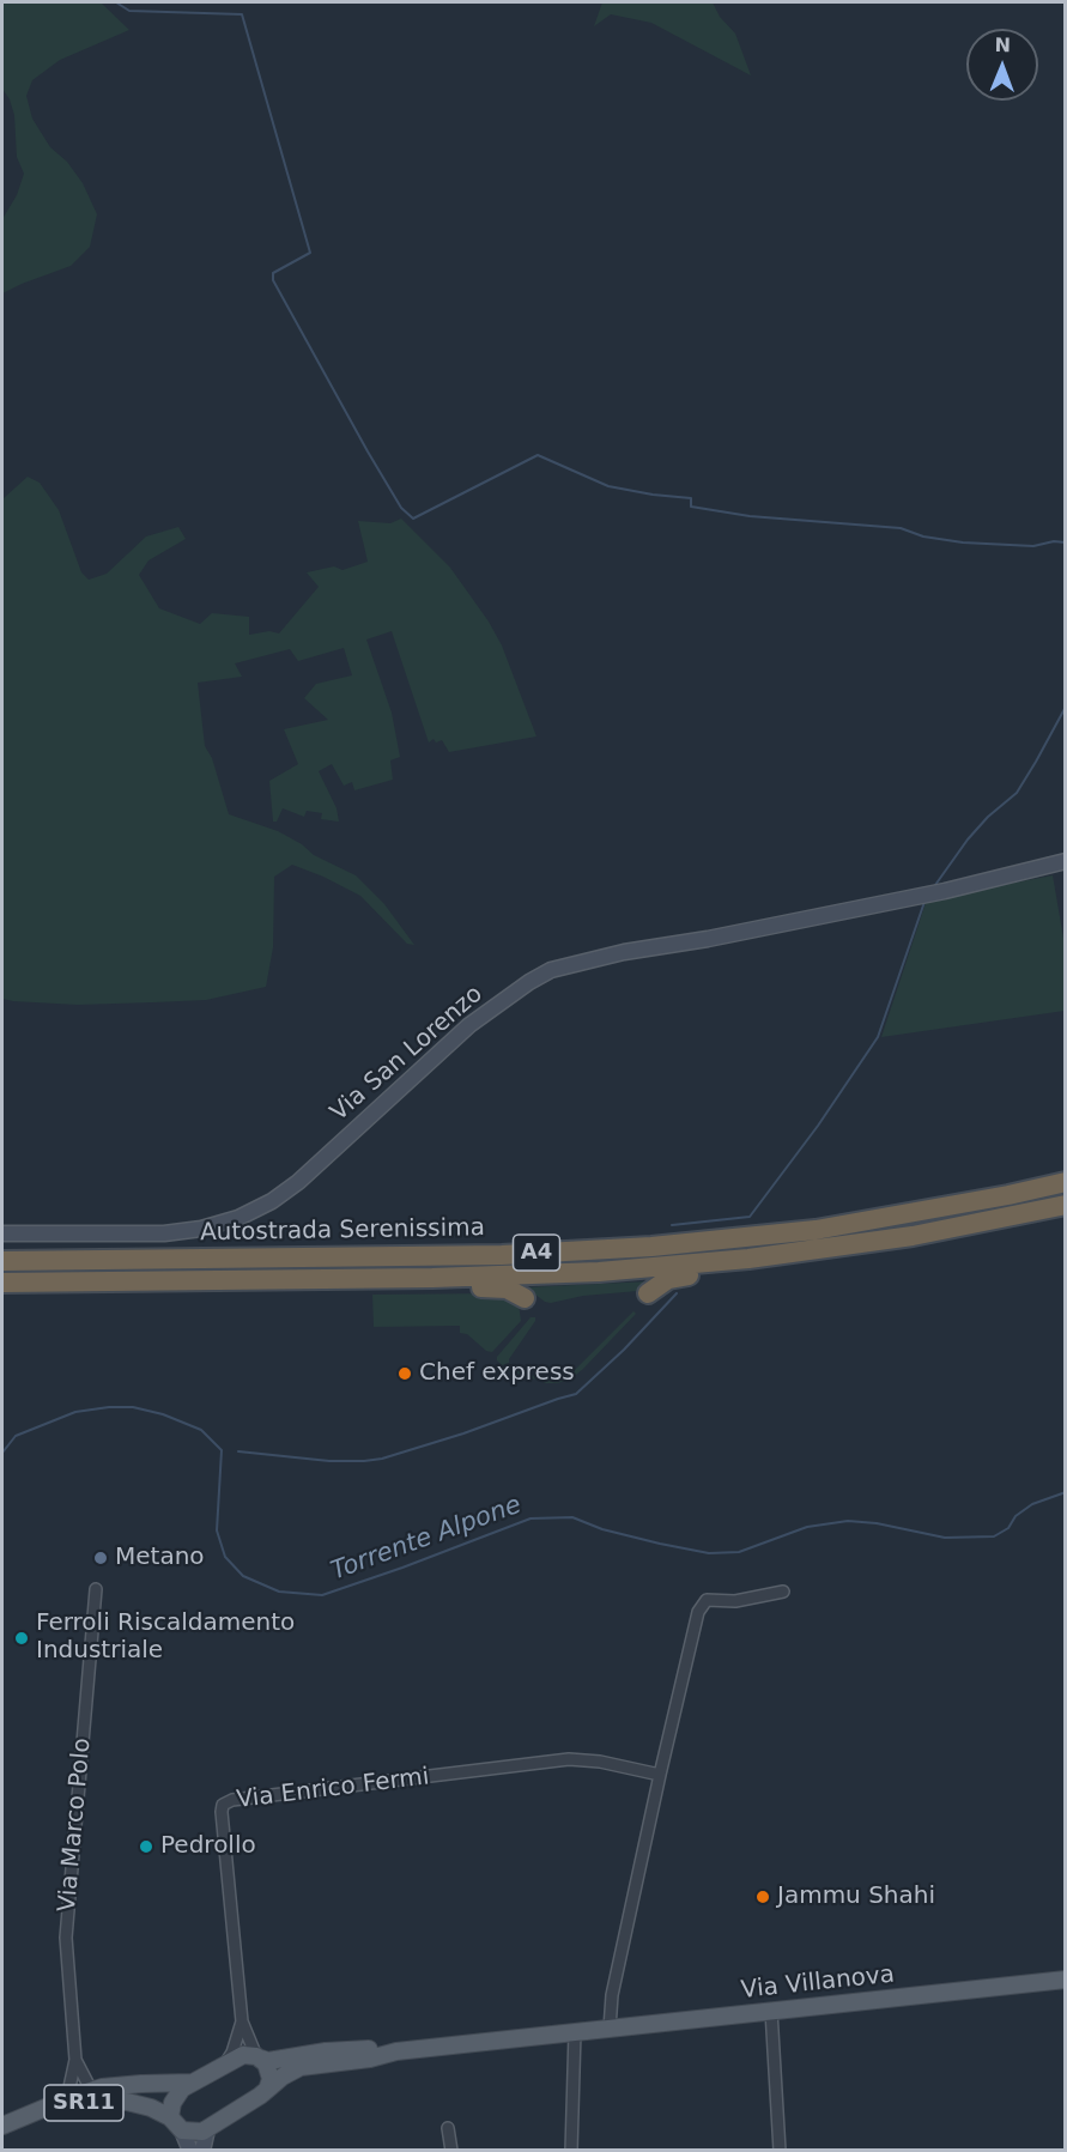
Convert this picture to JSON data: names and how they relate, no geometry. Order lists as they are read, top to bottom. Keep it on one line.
{"streets":{"highway":["Autostrada Serenissima","A4"],"main road":["Via Villanova","SR11"],"street":["Via San Lorenzo","Via Enrico Fermi","Via Marco Polo"]},"crossings":[["Via Enrico Fermi","Via Villanova"],["Via Marco Polo","SR11"]],"water":["Torrente Alpone"],"places":["Chef express","Metano","Ferroli Riscaldamento Industriale","Pedrollo","Jammu Shahi"],"north":"top"}
